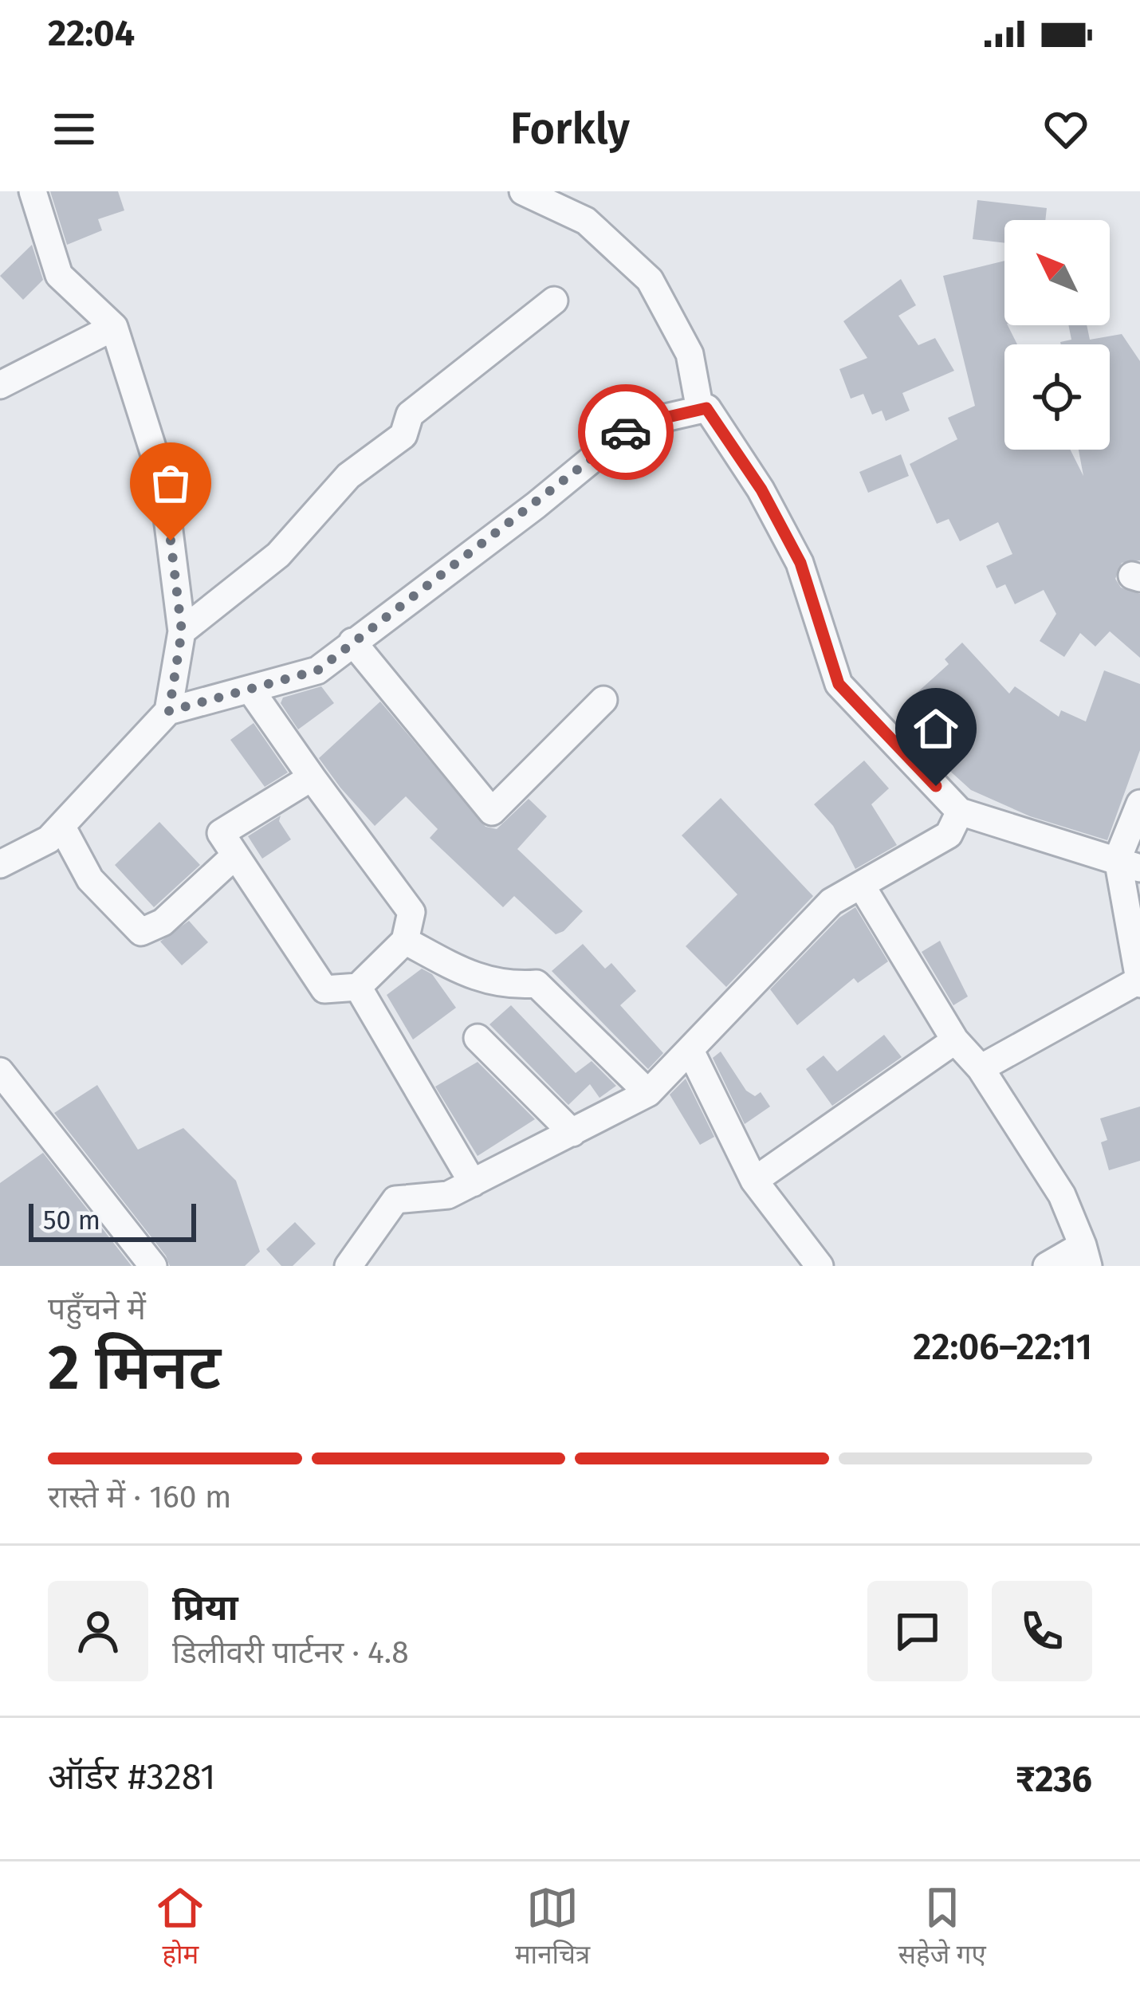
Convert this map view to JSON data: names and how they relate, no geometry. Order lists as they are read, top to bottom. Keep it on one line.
{"scale_bar":"50 m","north":"top left","page":{"status":"22:04","header":"Forkly","scale":"50 m","heading":["2 मिनट","पहुँचने में","22:06–22:11"],"panel":["प्रिया","डिलीवरी पार्टनर · 4.8","ऑर्डर #3281","₹236"],"bar":"रास्ते में · 160 m","tabs":["होम","मानचित्र","सहेजे गए"]}}
